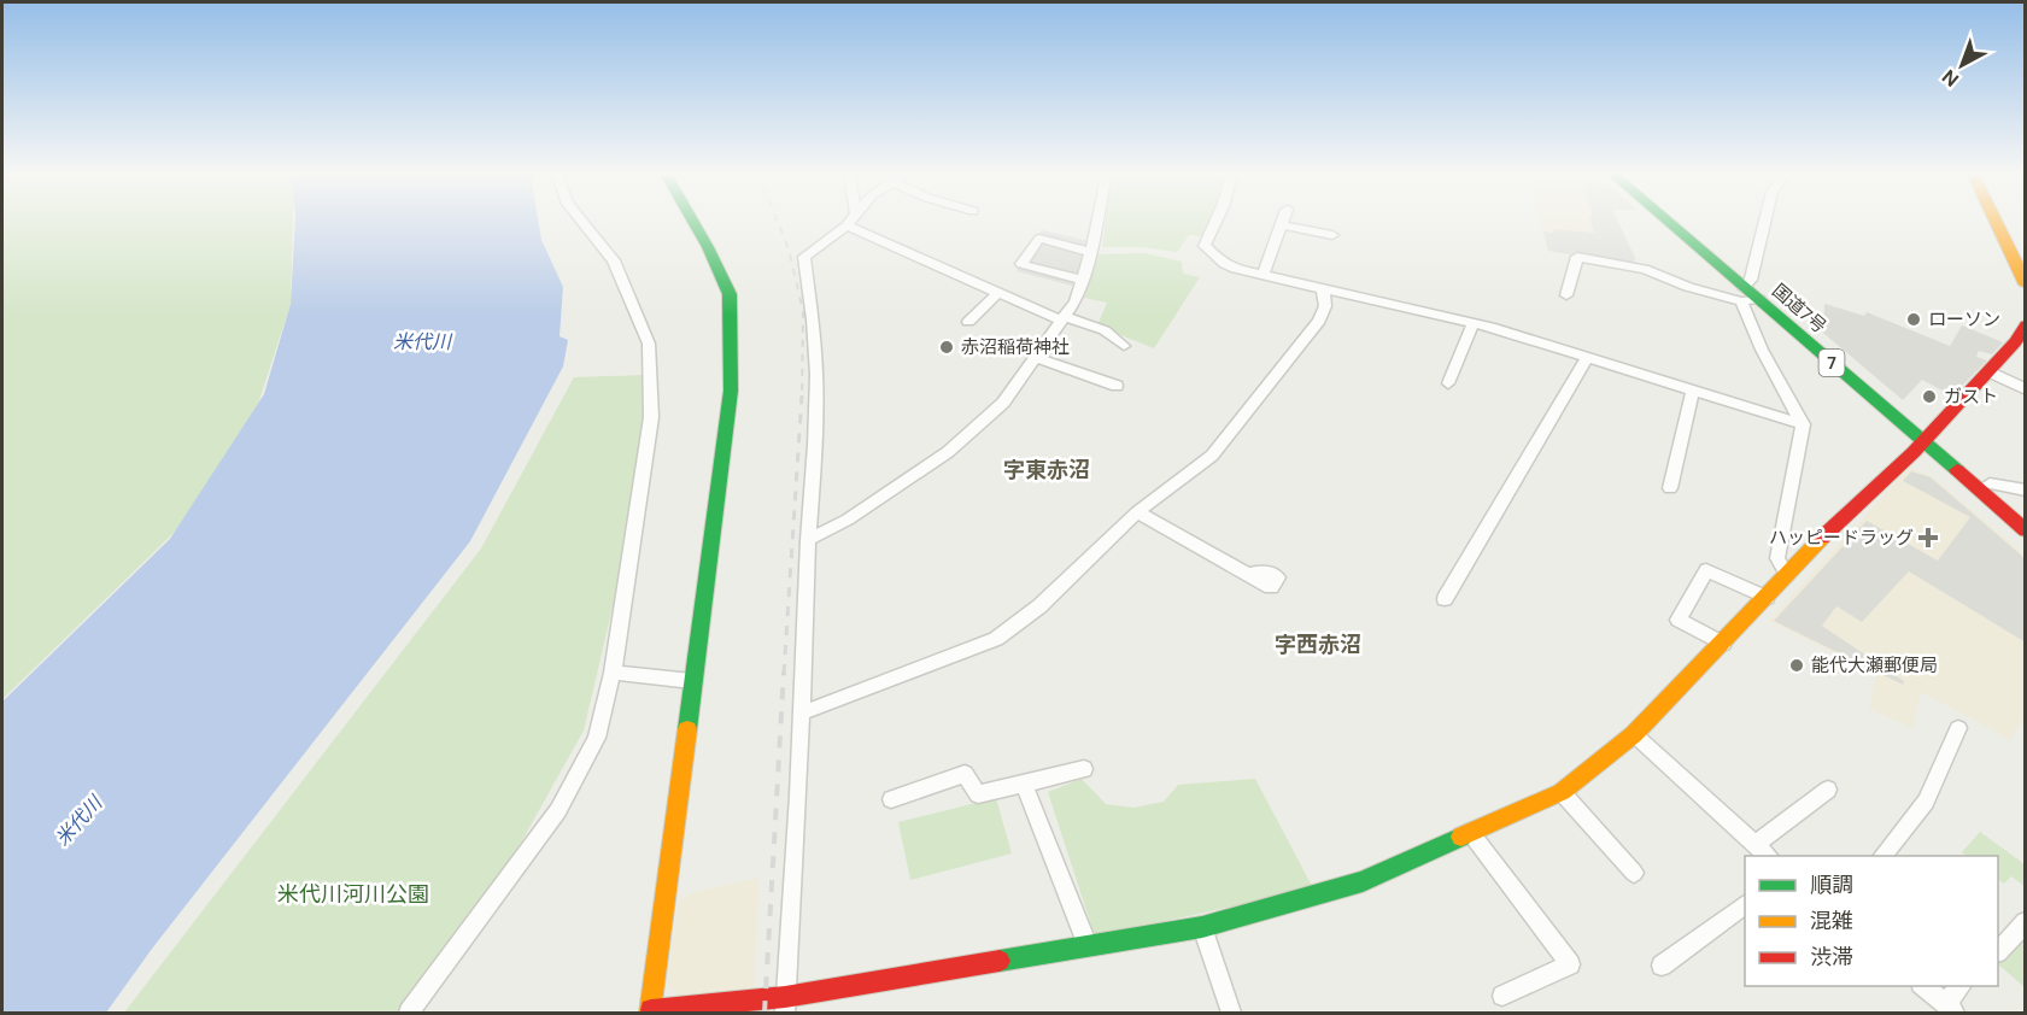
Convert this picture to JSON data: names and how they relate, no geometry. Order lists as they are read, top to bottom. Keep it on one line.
{"streets":{"main road":["国道7号","7"]},"districts":["字東赤沼","字西赤沼"],"water":["米代川"],"parks":["米代川河川公園"],"places":{"other":["ローソン","赤沼稲荷神社","ガスト","能代大瀬郵便局"],"health":["ハッピードラッグ"]},"legend":["順調","混雑","渋滞"],"north":"bottom left"}
